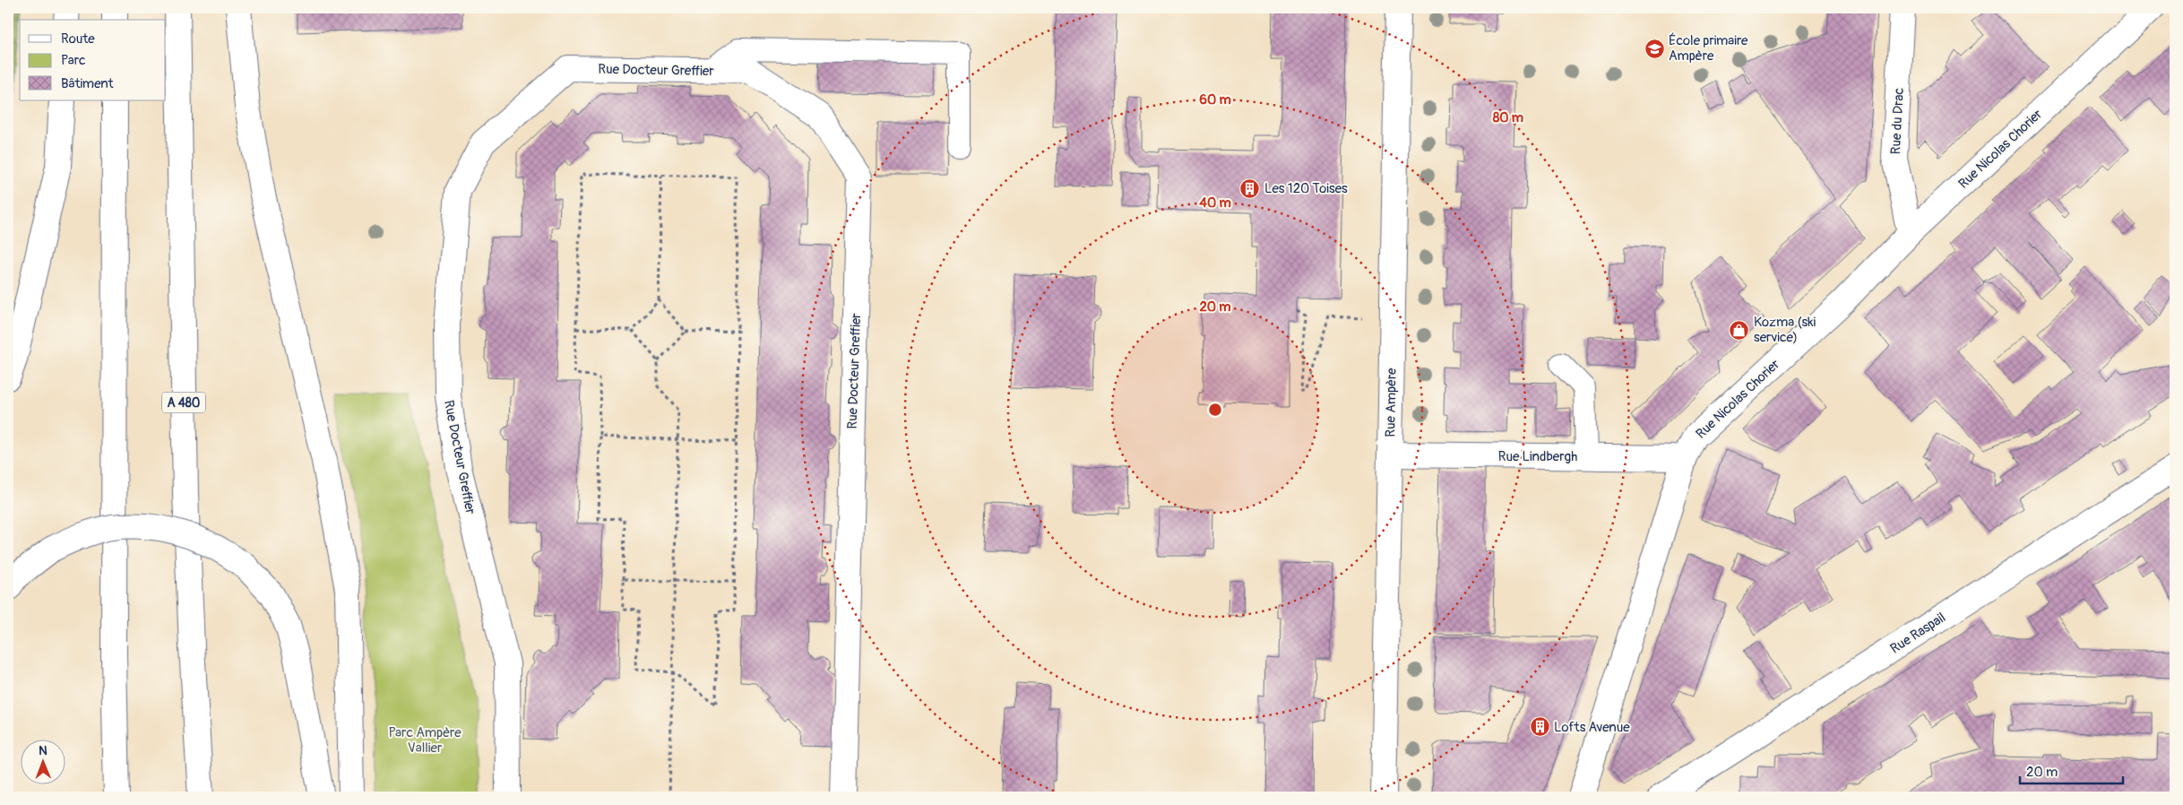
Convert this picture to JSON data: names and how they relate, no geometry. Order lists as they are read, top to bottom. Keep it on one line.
{"streets":{"main road":["Rue Docteur Greffier","Rue du Drac","Rue Nicolas Chorier","A 480","Rue Ampère","Rue Lindbergh","Rue Raspail"]},"crossings":[["Rue du Drac","Rue Nicolas Chorier"],["Rue Nicolas Chorier","Rue Lindbergh"],["Rue Ampère","Rue Lindbergh"]],"parks":["Parc Ampère Vallier"],"places":{"school or university":["École primaire Ampère"],"building":["Les 120 Toises","Lofts Avenue"],"shop":["Kozma (ski service)"]},"legend":["Route","Parc","Bâtiment"],"scale_bar":"20 m","north":"top","rings":["60 m","80 m","40 m","20 m"]}
